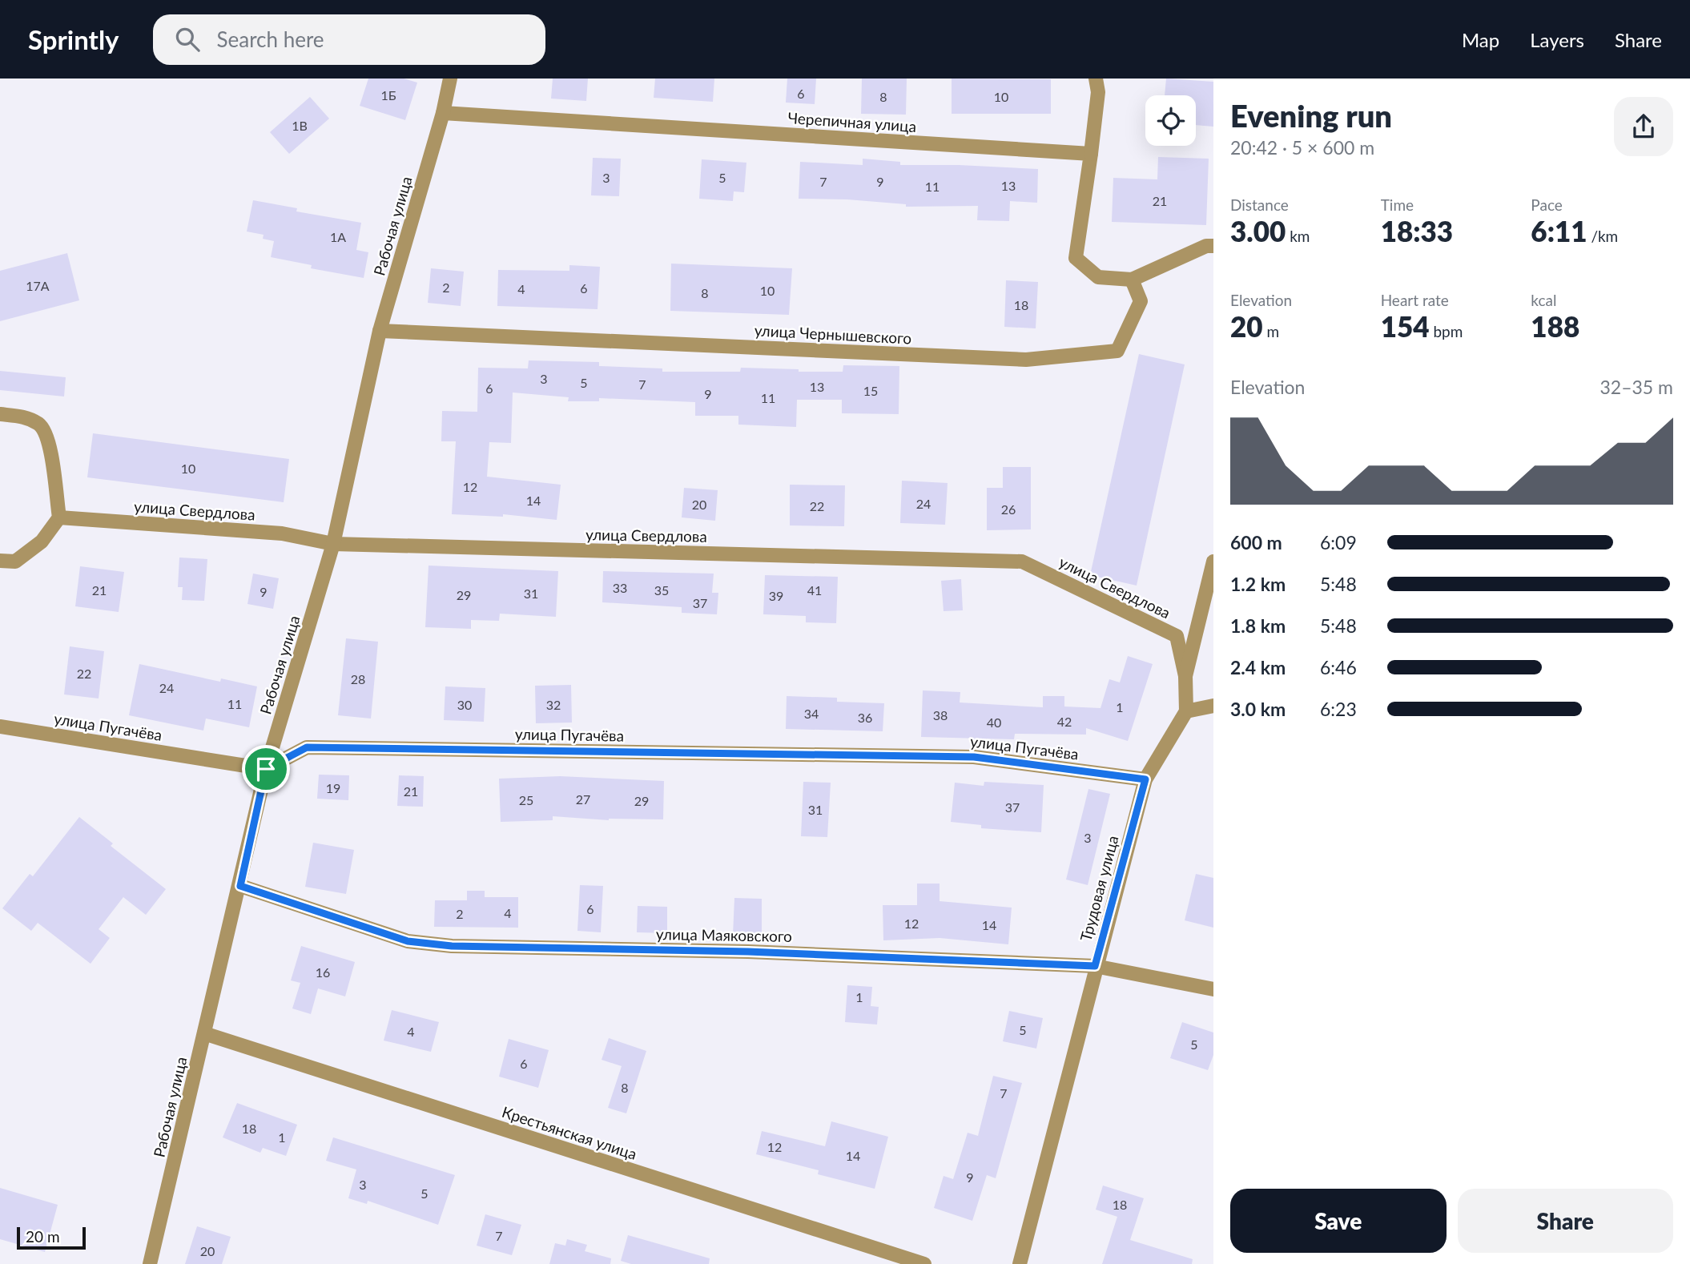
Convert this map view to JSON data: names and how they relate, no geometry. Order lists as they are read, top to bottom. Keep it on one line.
{"streets":{"street":["Черепичная улица","Рабочая улица","улица Чернышевского","улица Свердлова","улица Пугачёва","Трудовая улица","улица Маяковского","Крестьянская улица"]},"crossings":[["Черепичная улица","Рабочая улица"],["Рабочая улица","улица Чернышевского"],["Рабочая улица","улица Свердлова"],["Рабочая улица","улица Пугачёва"],["Рабочая улица","улица Маяковского"],["Рабочая улица","Крестьянская улица"],["улица Пугачёва","Трудовая улица"],["Трудовая улица","улица Маяковского"]],"house_numbers":["6","1Б","8","10","1В","3","5","7","9","13","11","21","1А","17А","2","6","4","10","8","18","3","5","7","13","6","15","9","11","10","12","14","24","20","22","26","33","21","35","41","9","31","29","39","37","22","28","24","11","30","32","1","34","38","36","42","40","19","21","27","25","29","37","31","3","6","4","2","12","14","16","1","5","4","5","6","8","7","18","1","12","14","9","3","5","18","7","20"],"scale_bar":"20 m","page":{"header":"Sprintly","search":"Search here","nav":["Map","Layers","Share"],"heading":["Evening run","20:42 · 5 × 600 m"],"stats":[["Distance","3.00 km"],["Time","18:33"],["Pace","6:11 /km"],["Elevation","20 m"],["Heart rate","154 bpm"],["kcal","188"]],"chart":["Elevation","32–35 m"],"list":[{"name":"600 m","note":"6:09"},{"name":"1.2 km","note":"5:48"},{"name":"1.8 km","note":"5:48"},{"name":"2.4 km","note":"6:46"},{"name":"3.0 km","note":"6:23"}],"buttons":["Save","Share"],"scale":"20 m"}}
